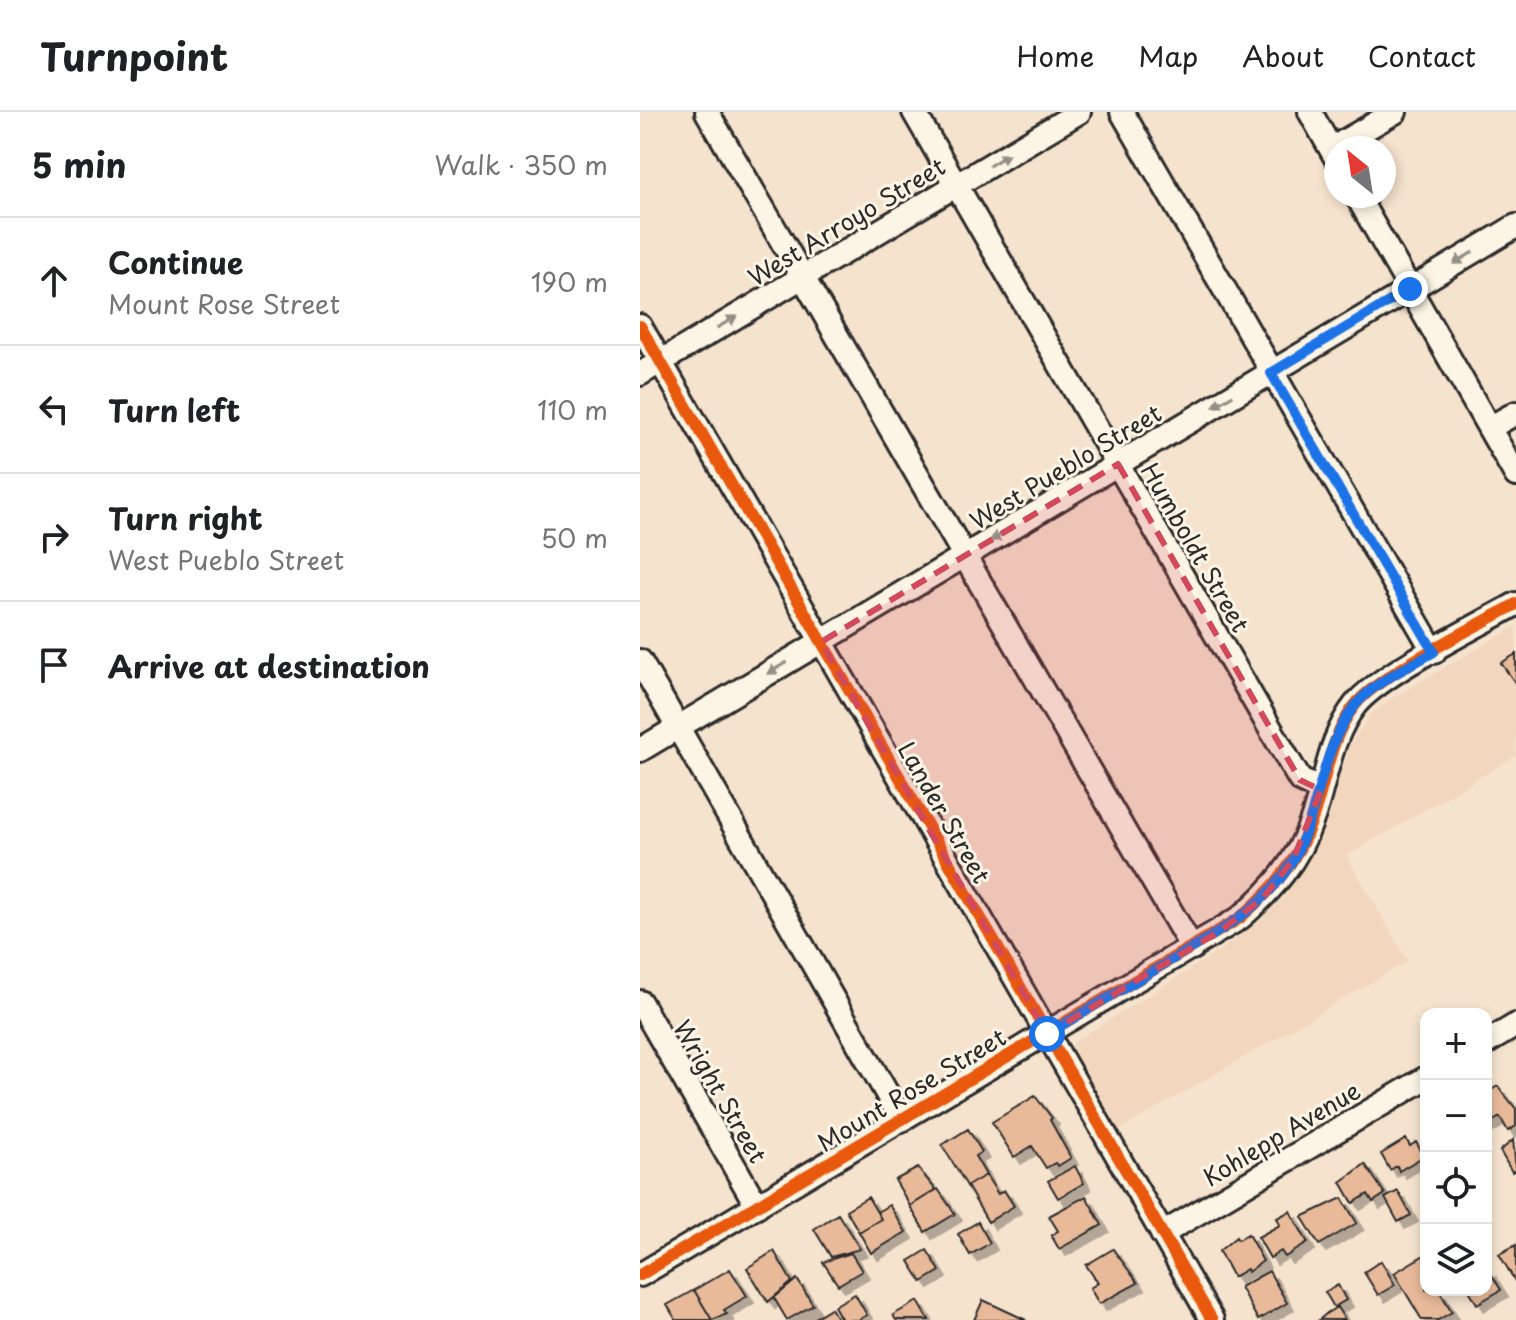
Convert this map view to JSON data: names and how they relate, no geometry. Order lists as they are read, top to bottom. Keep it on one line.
{"streets":{"street":["West Arroyo Street","West Pueblo Street","Humboldt Street","Lander Street","Mount Rose Street","Wright Street","Kohlepp Avenue"]},"crossings":[["West Arroyo Street","Humboldt Street"],["West Arroyo Street","Lander Street"],["West Pueblo Street","Humboldt Street"],["West Pueblo Street","Lander Street"],["Humboldt Street","Mount Rose Street"],["Lander Street","Mount Rose Street"],["Lander Street","Kohlepp Avenue"],["Mount Rose Street","Wright Street"]],"one_way":["West Arroyo Street","West Pueblo Street"],"north":"top left","page":{"header":"Turnpoint","nav":["Home","Map","About","Contact"],"heading":["5 min","Walk · 350 m"],"list":[["Continue","Mount Rose Street","190 m"],["Turn left","110 m"],["Turn right","West Pueblo Street","50 m"],"Arrive at destination"],"map_buttons":["+","−"]}}
